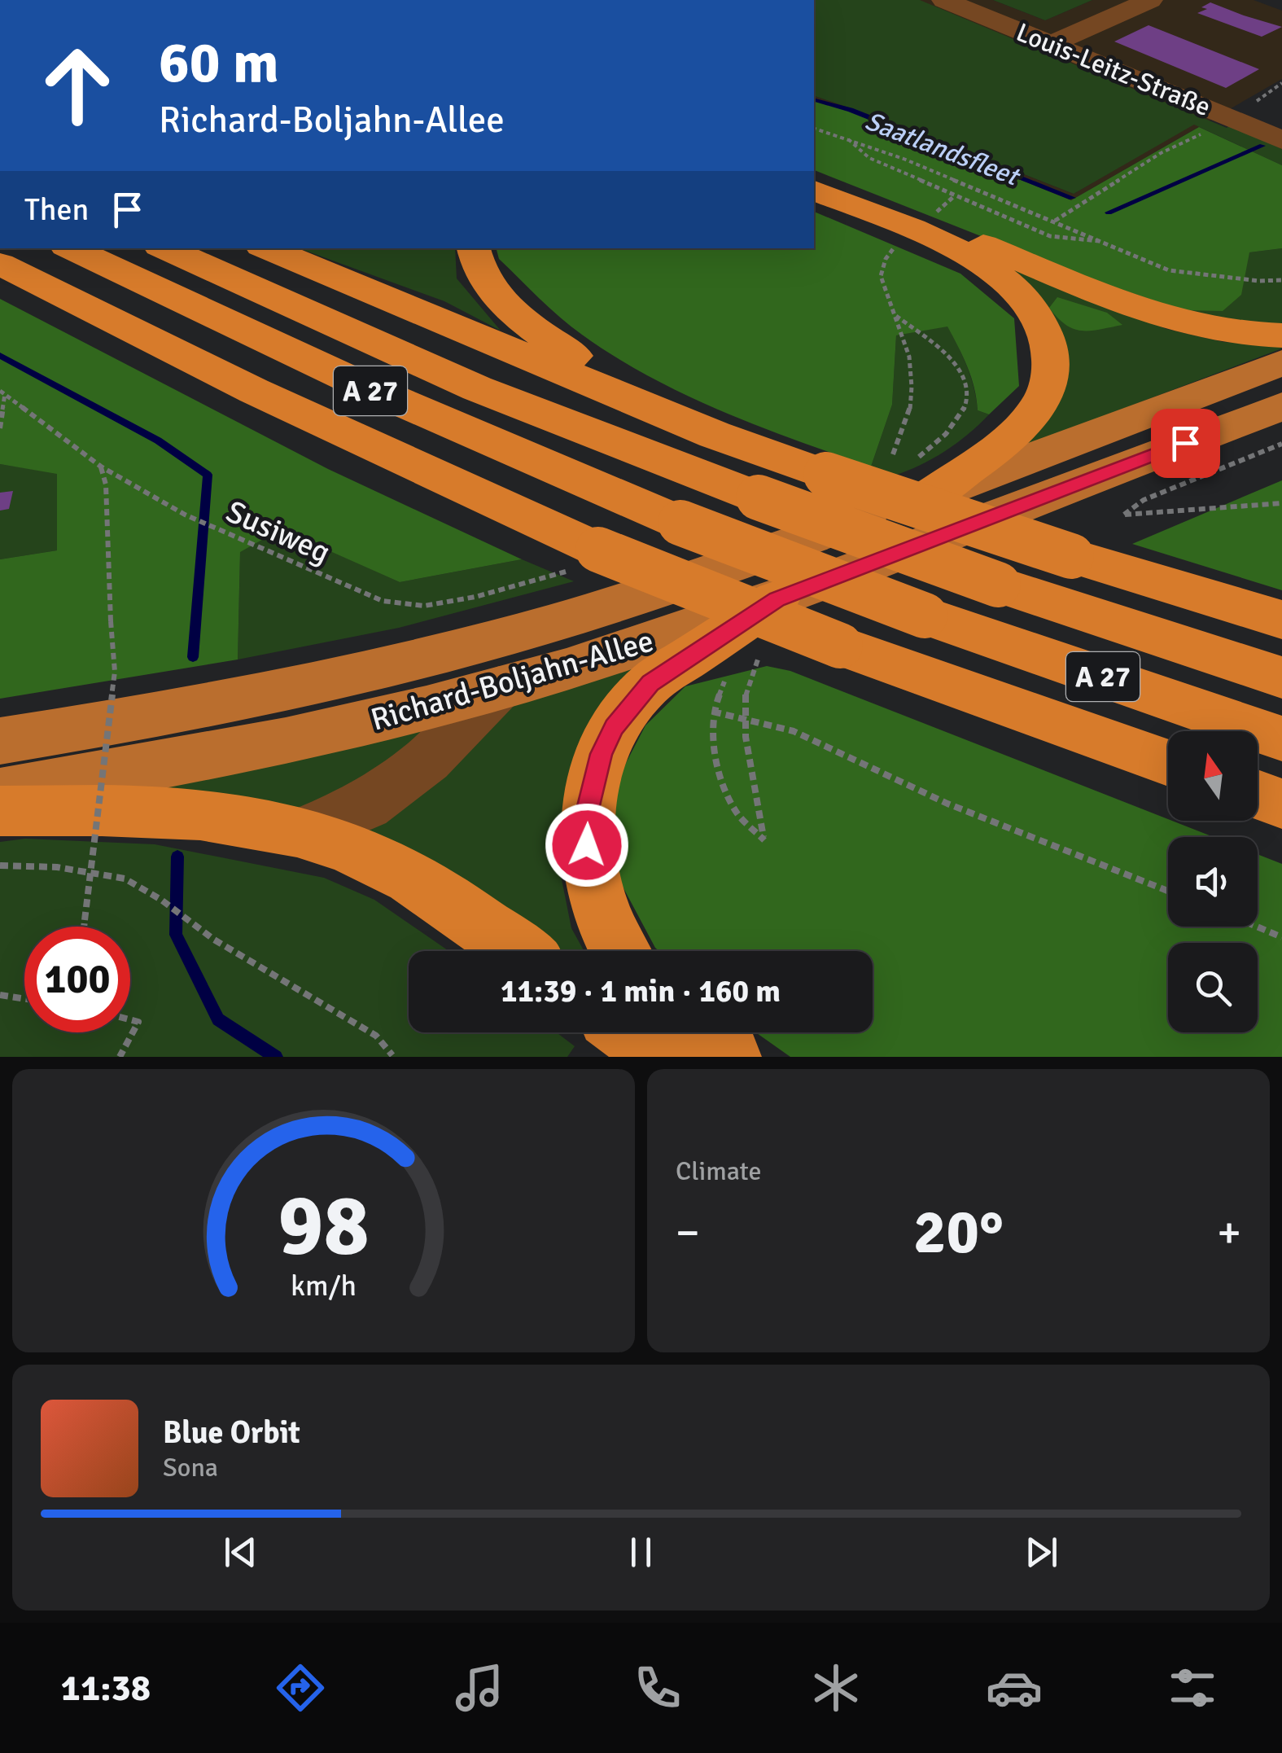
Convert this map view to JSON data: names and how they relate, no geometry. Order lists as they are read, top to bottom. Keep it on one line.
{"streets":{"highway":["A 27"],"main road":["Richard-Boljahn-Allee"],"street":["Louis-Leitz-Straße"],"path":["Susiweg"]},"water":["Saatlandsfleet"],"north":"top","page":{"turn":["60 m","Richard-Boljahn-Allee"],"then":"Then","limit":"100","trip":"11:39 · 1 min · 160 m","tile":"Climate","heat":["−","20°","+"],"song":["Blue Orbit","Sona"],"tabs":"11:38","gauge":["98","km/h"]}}
